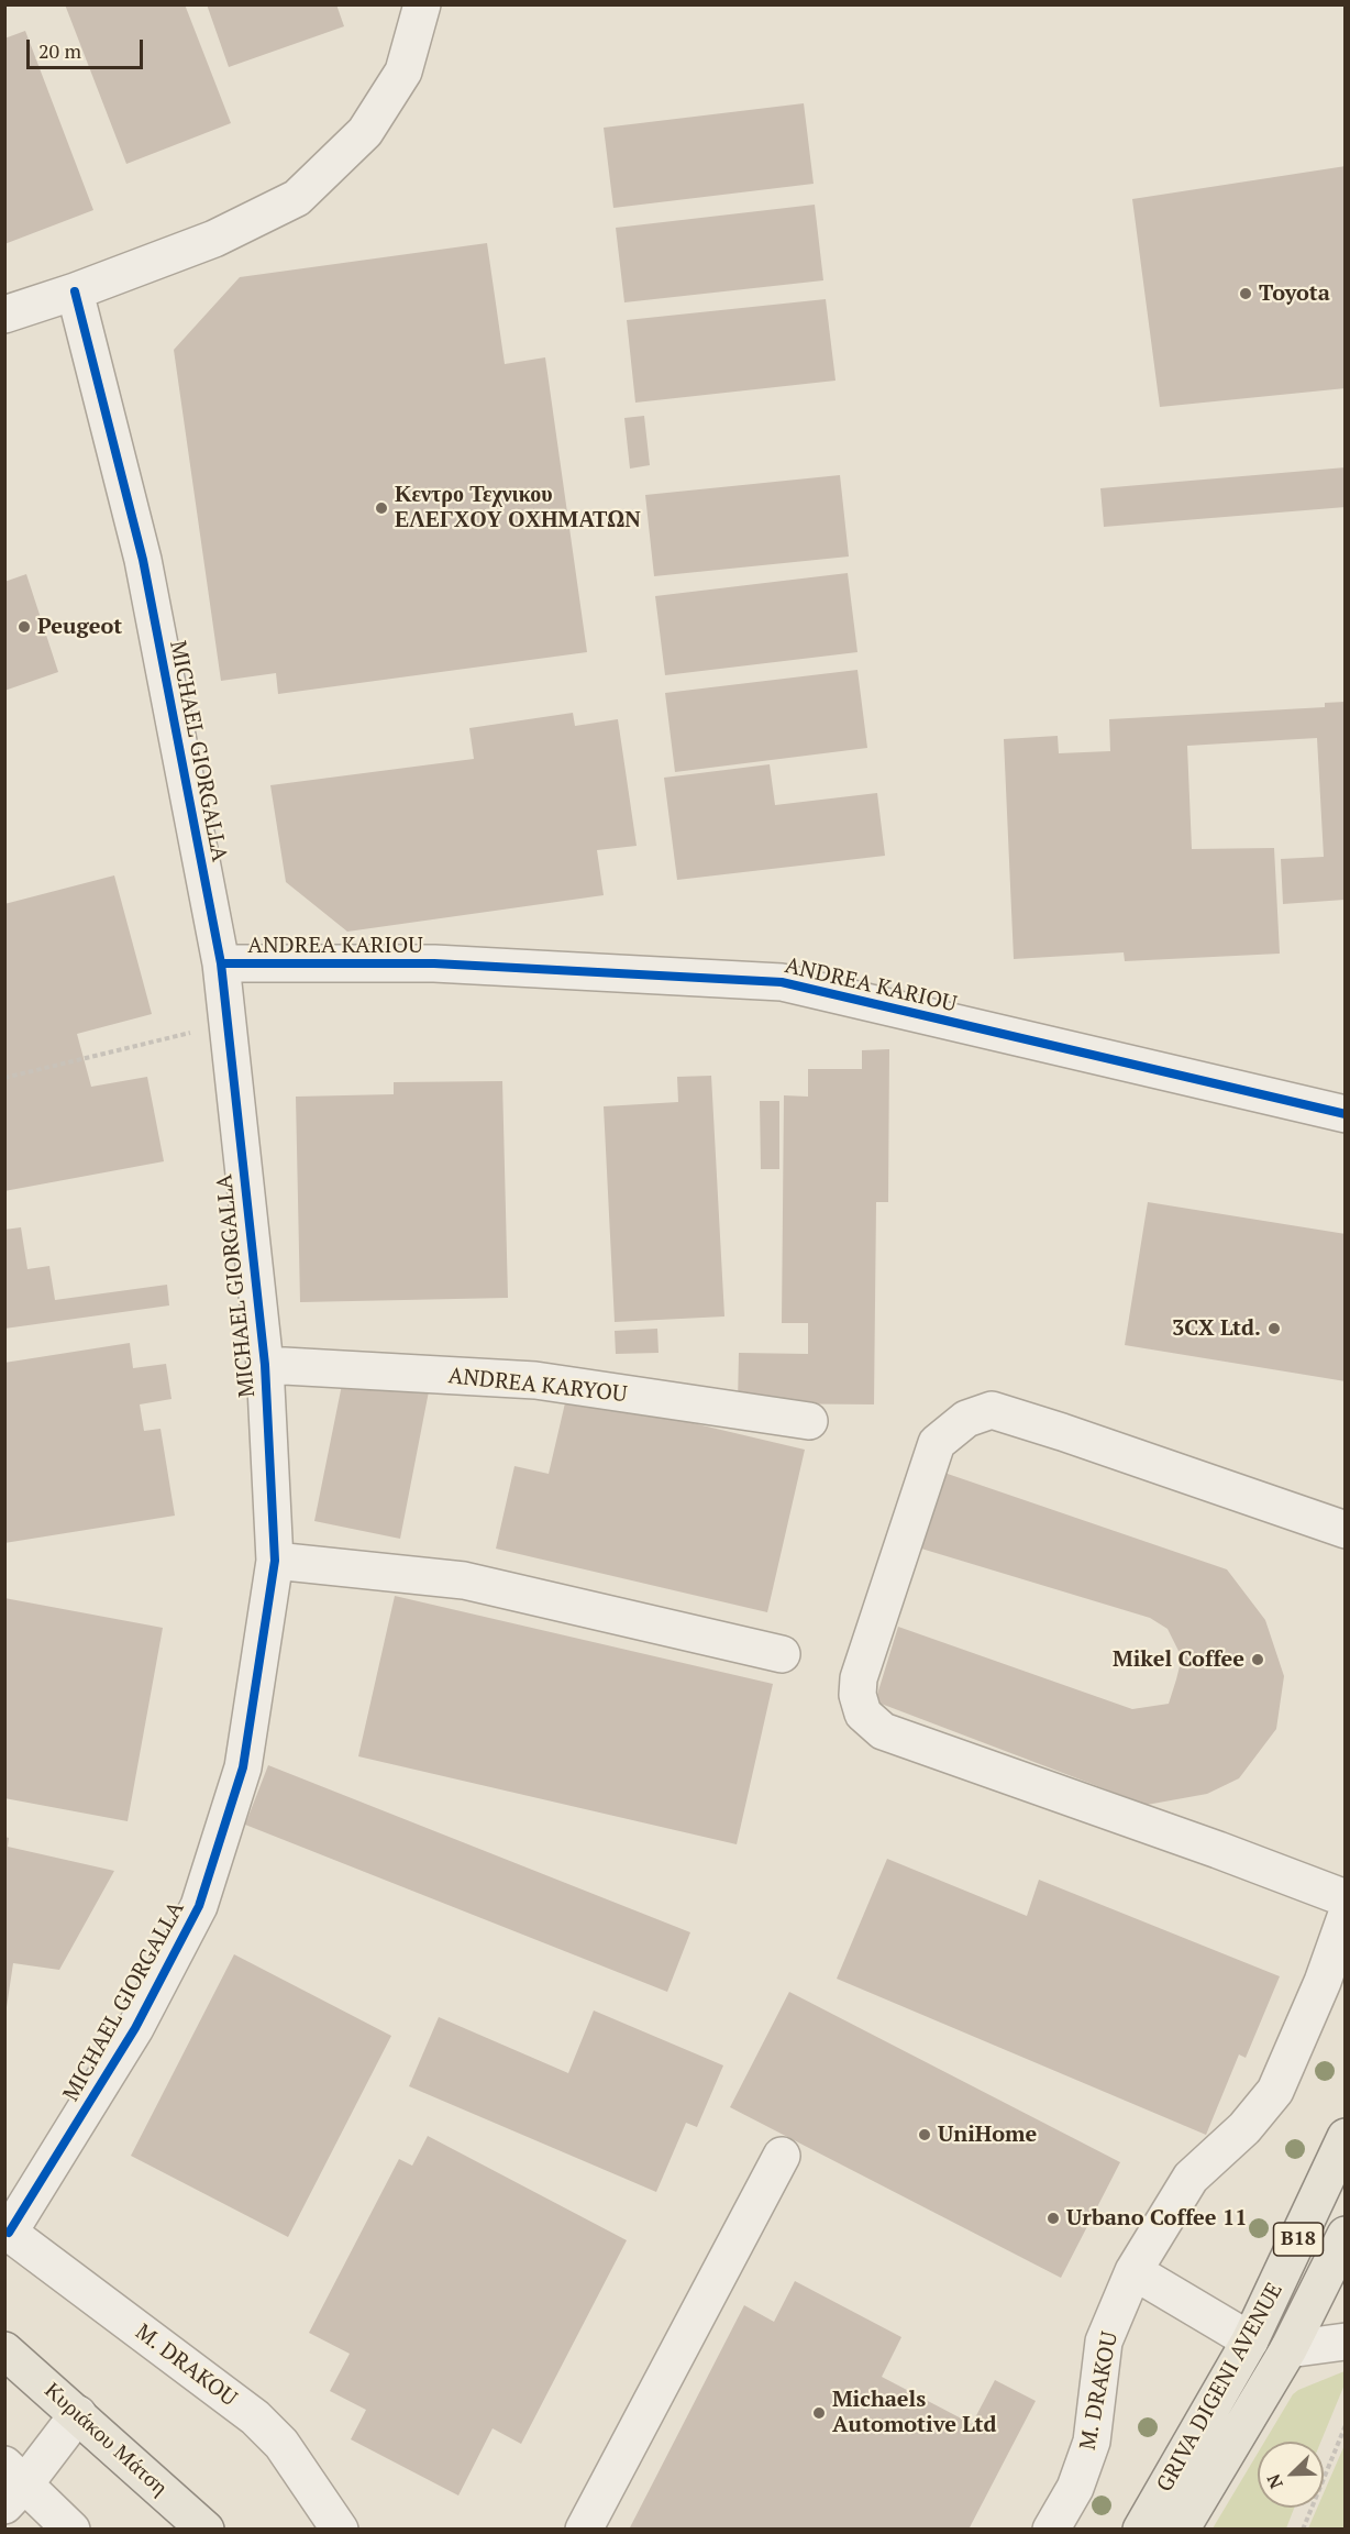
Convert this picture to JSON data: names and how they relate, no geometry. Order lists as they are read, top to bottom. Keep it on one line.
{"streets":{"main road":["B18","GRIVA DIGENI AVENUE","Κυριάκου Μάτση"],"street":["MICHAEL GIORGALLA","ANDREA KARIOU","ANDREA KARYOU","M. DRAKOU"]},"crossings":[["MICHAEL GIORGALLA","ANDREA KARIOU"],["MICHAEL GIORGALLA","ANDREA KARYOU"],["MICHAEL GIORGALLA","M. DRAKOU"]],"places":["Toyota","Κεντρο Τεχνικου ΕΛΕΓΧΟΥ ΟΧΗΜΑΤΩΝ","Peugeot","3CX Ltd.","Mikel Coffee","UniHome","Urbano Coffee 11","Michaels Automotive Ltd"],"scale_bar":"20 m","north":"bottom left"}
